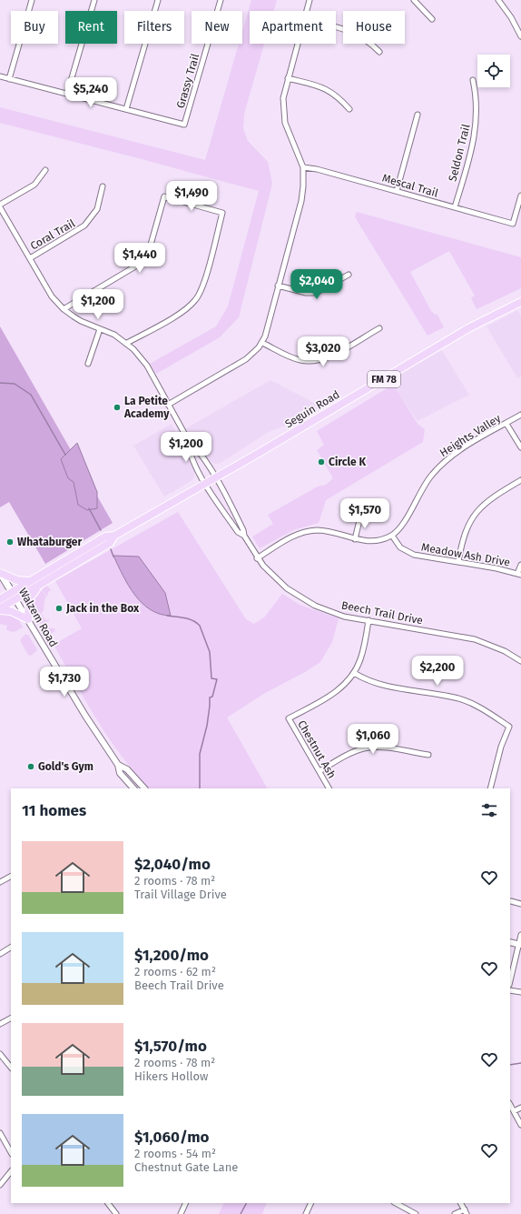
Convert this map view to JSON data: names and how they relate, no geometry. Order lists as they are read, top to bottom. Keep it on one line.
{"streets":{"main road":["FM 78","Seguin Road","Walzem Road"],"street":["Grassy Trail","Seldon Trail","Mescal Trail","Coral Trail","Heights Valley","Meadow Ash Drive","Beech Trail Drive","Chestnut Ash"]},"crossings":[["Seldon Trail","Mescal Trail"],["Coral Trail","Beech Trail Drive"],["Seguin Road","Beech Trail Drive"],["Seguin Road","Walzem Road"],["Heights Valley","Meadow Ash Drive"]],"places":["La Petite Academy","Circle K","Whataburger","Jack in the Box","Gold's Gym"],"page":{"chip":["Buy","Rent","Filters","New","Apartment","House"],"price":["$5,240","$1,490","$1,440","$2,040","$1,200","$3,020","$1,200","$1,570","$2,200","$1,730","$1,060"],"heading":"11 homes","list":[{"name":"$2,040/mo","note":"2 rooms · 78 m² · Trail Village Drive"},{"name":"$1,200/mo","note":"2 rooms · 62 m² · Beech Trail Drive"},{"name":"$1,570/mo","note":"2 rooms · 78 m² · Hikers Hollow"},{"name":"$1,060/mo","note":"2 rooms · 54 m² · Chestnut Gate Lane"}]}}
